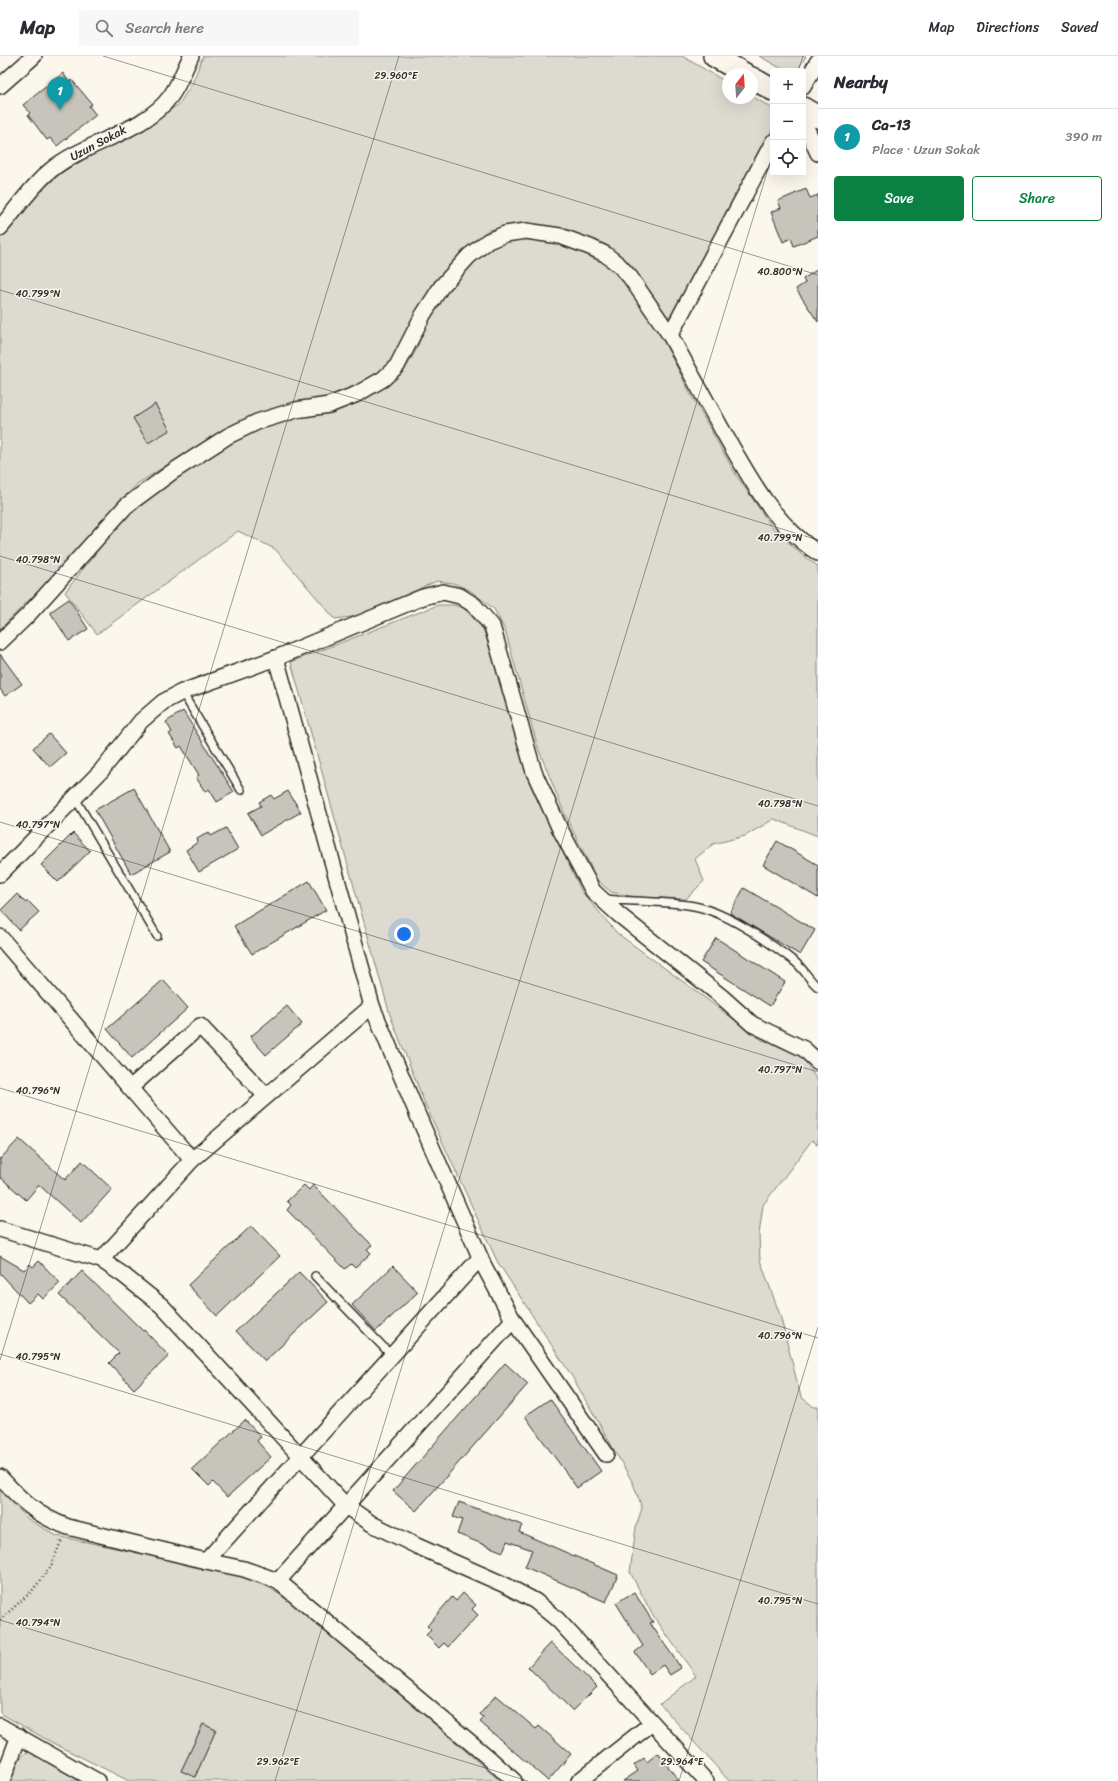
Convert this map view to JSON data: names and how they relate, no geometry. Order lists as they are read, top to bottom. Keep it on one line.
{"streets":{"street":["Uzun Sokak"]},"north":"top","page":{"header":"Map","search":"Search here","nav":["Map","Directions","Saved"],"heading":"Nearby","map_buttons":["+","−"],"pins":"1","list":[{"mark":"1","name":"Ca-13","note":"Place · Uzun Sokak","value":"390 m"}],"buttons":["Save","Share"]},"coordinates":["29.960°E","40.800°N","40.799°N","40.798°N","40.797°N","40.796°N","40.795°N","40.794°N","29.962°E","29.964°E"]}
